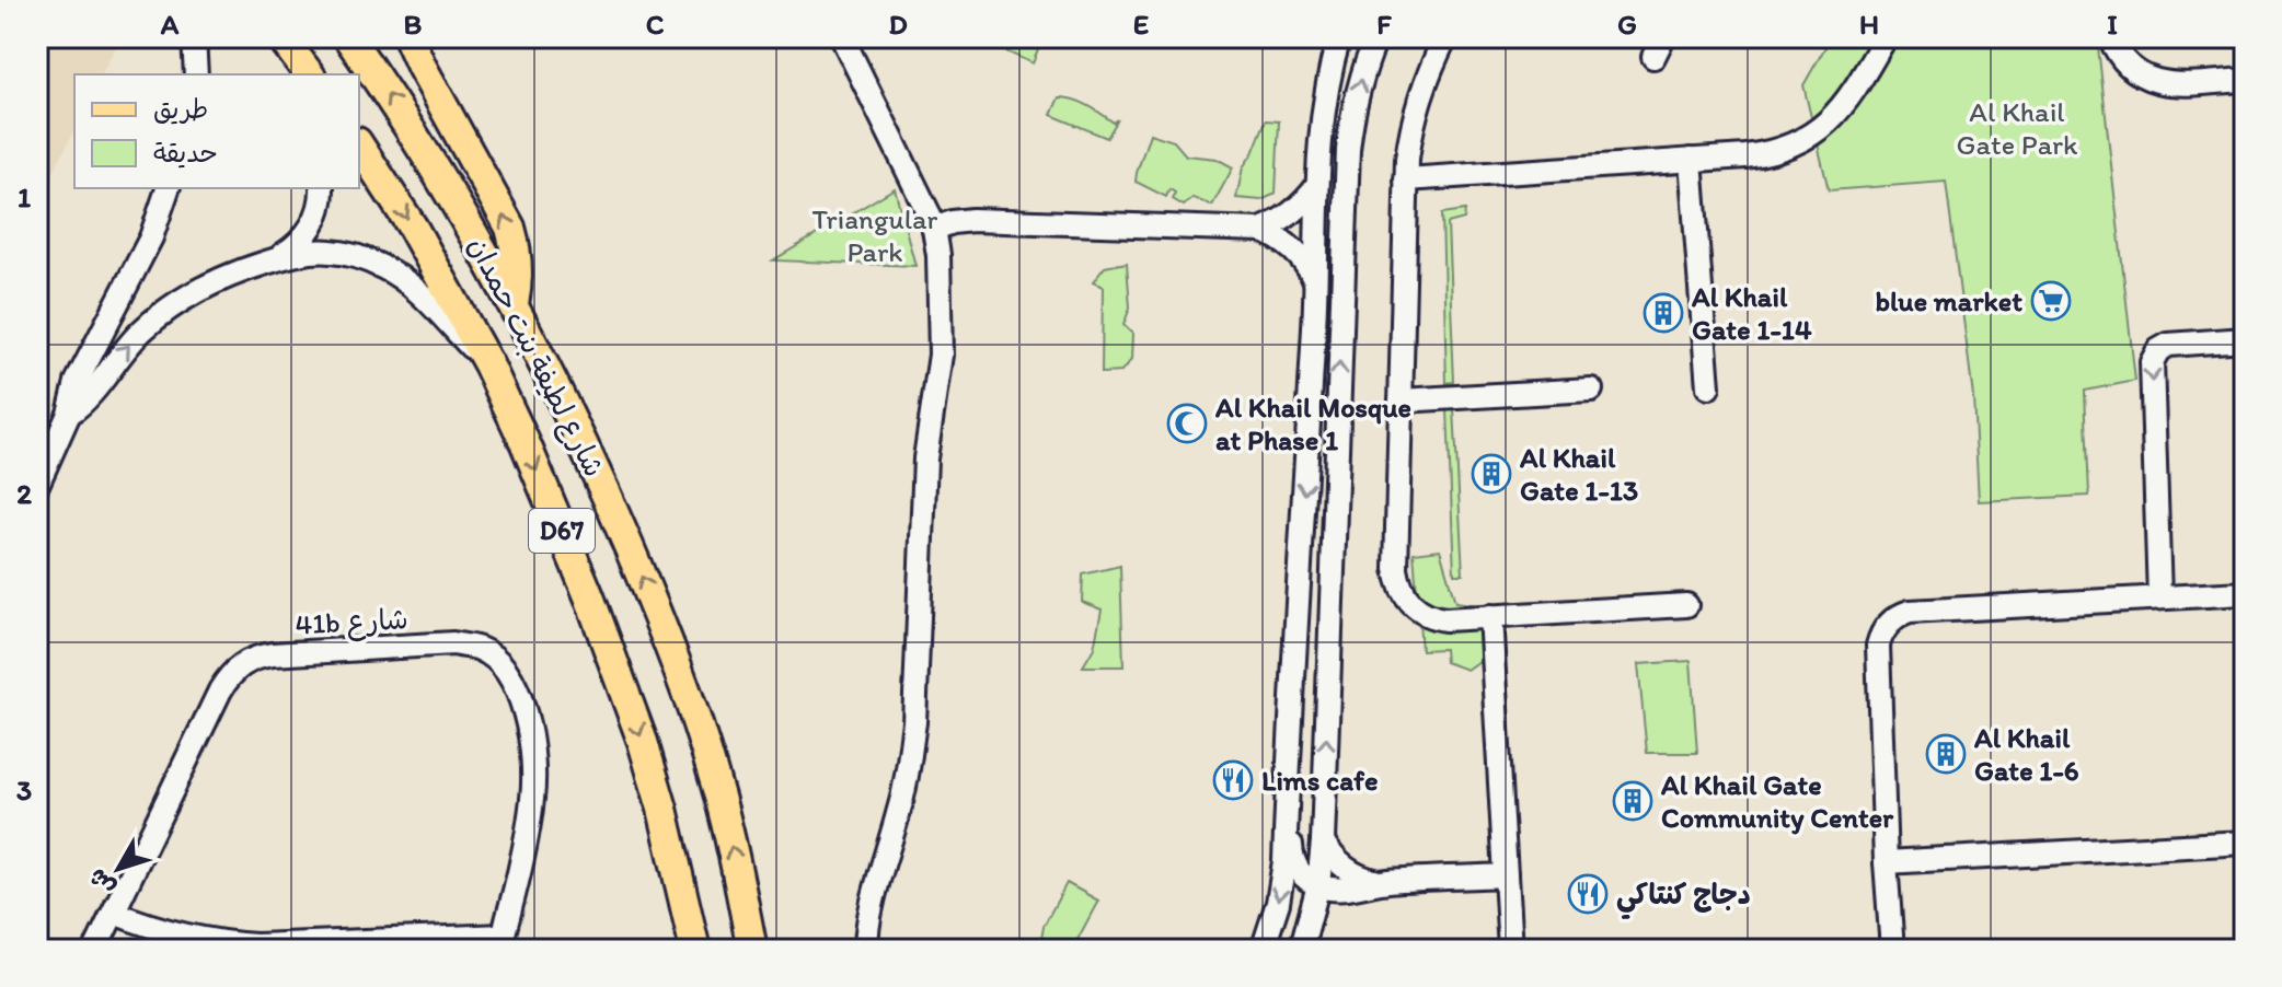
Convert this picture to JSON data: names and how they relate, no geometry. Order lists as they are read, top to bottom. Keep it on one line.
{"streets":{"main road":["شارع لطيفة بنت حمدان","D67"],"street":["41b شارع"]},"parks":["Al Khail Gate Park","Triangular Park"],"places":{"supermarket":["blue market"],"building":["Al Khail Gate 1-14","Al Khail Gate 1-13","Al Khail Gate 1-6","Al Khail Gate Community Center"],"mosque":["Al Khail Mosque at Phase 1"],"restaurant":["Lims cafe","دجاج كنتاكي"]},"legend":["طريق","حديقة"],"north":"bottom left","grid":{"columns":["A","B","C","D","E","F","G","H","I"],"rows":["1","2","3"]}}
